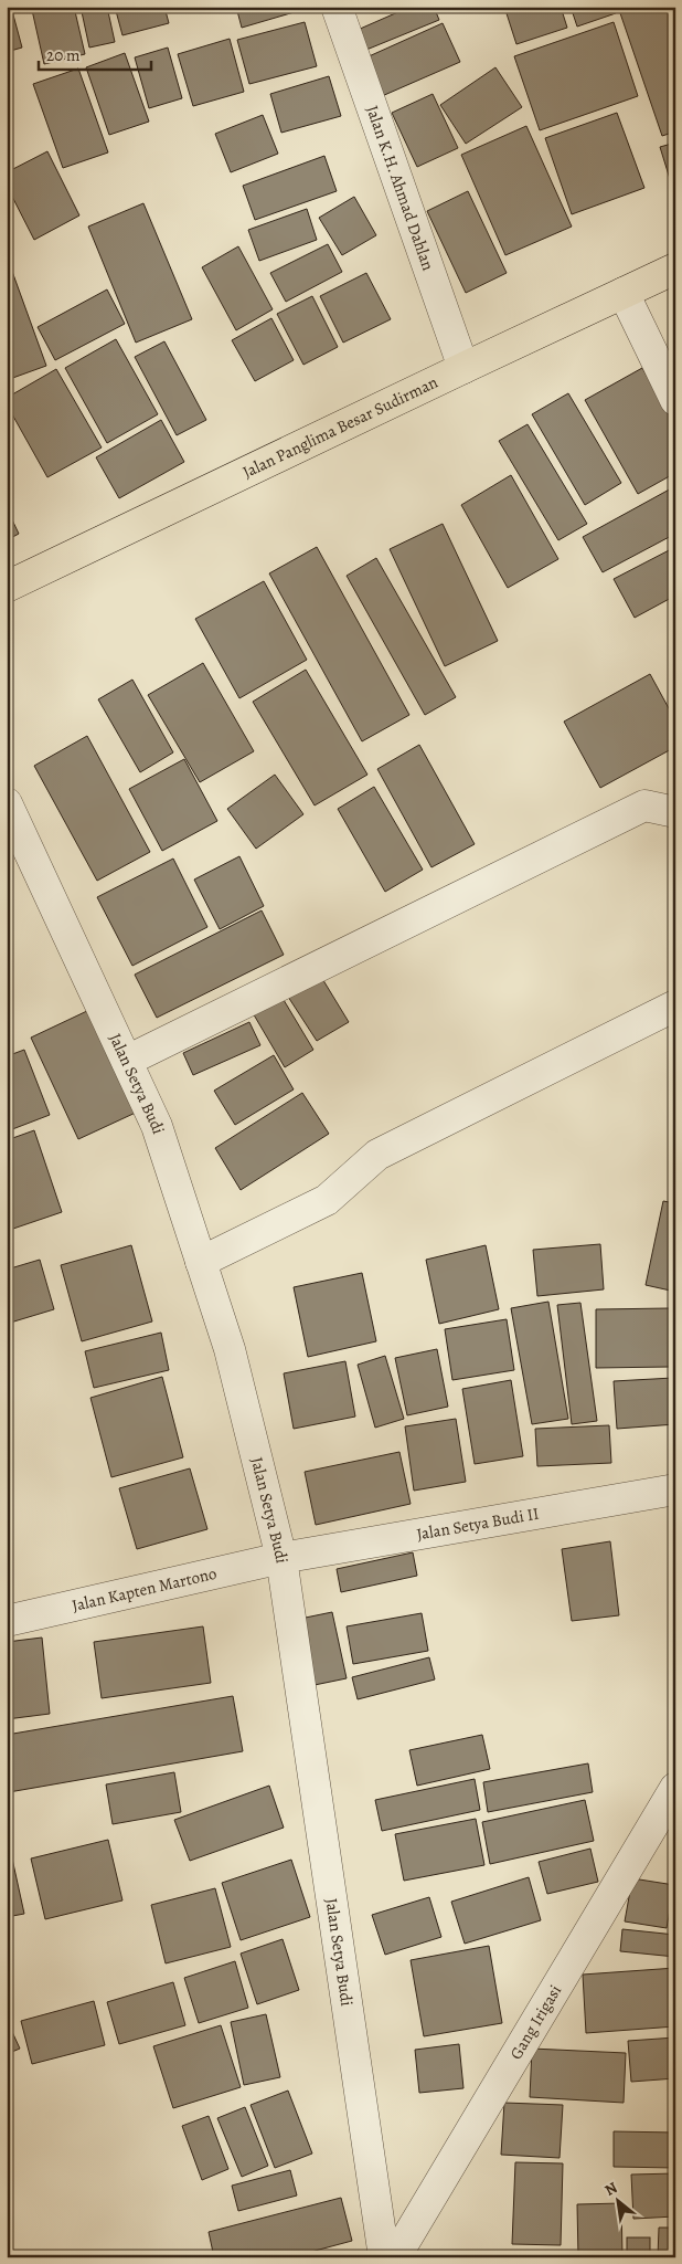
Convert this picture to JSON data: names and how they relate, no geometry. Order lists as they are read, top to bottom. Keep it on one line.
{"streets":{"main road":["Jalan Panglima Besar Sudirman"],"street":["Jalan K.H. Ahmad Dahlan","Jalan Setya Budi","Jalan Setya Budi II","Jalan Kapten Martono","Gang Irigasi"]},"crossings":[["Jalan K.H. Ahmad Dahlan","Jalan Panglima Besar Sudirman"],["Jalan Setya Budi","Jalan Setya Budi II"],["Jalan Setya Budi","Jalan Kapten Martono"],["Jalan Setya Budi II","Jalan Kapten Martono"]],"scale_bar":"20 m","north":"top left"}
